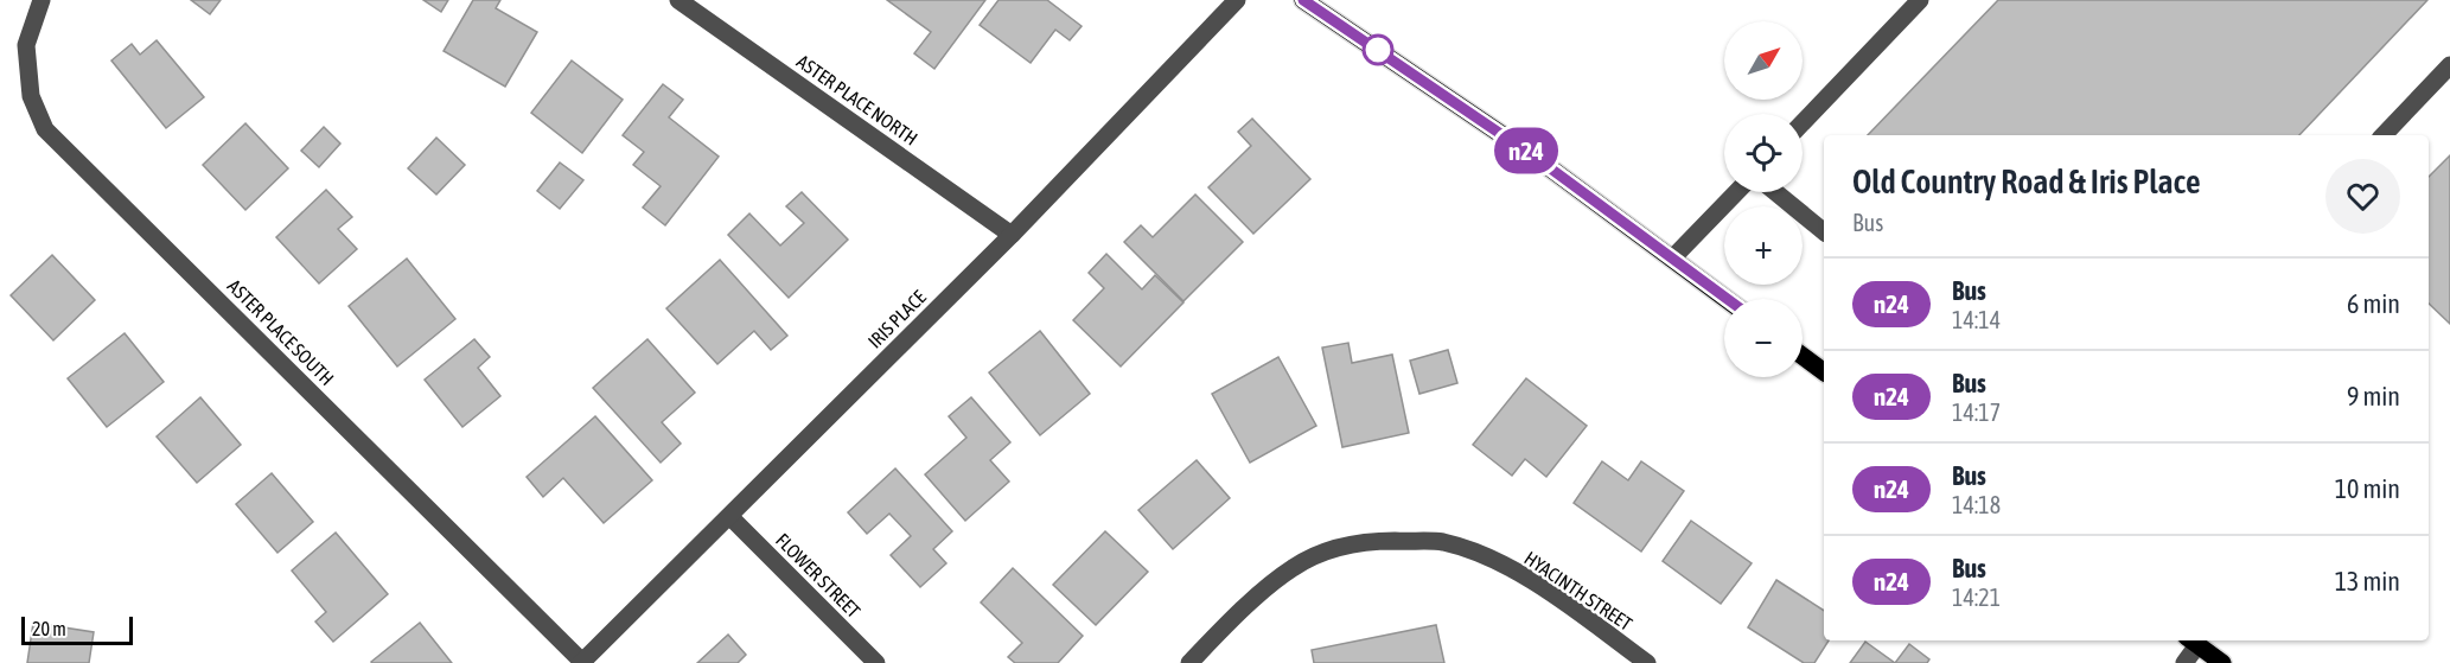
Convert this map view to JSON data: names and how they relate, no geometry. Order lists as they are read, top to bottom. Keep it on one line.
{"streets":{"street":["ASTER PLACE NORTH","IRIS PLACE","ASTER PLACE SOUTH","FLOWER STREET","HYACINTH STREET"]},"crossings":[["ASTER PLACE NORTH","IRIS PLACE"],["IRIS PLACE","ASTER PLACE SOUTH"],["IRIS PLACE","FLOWER STREET"]],"lines":["bus line n24"],"scale_bar":"20 m","north":"top right","page":{"on_map":"n24","map_buttons":["+","−"],"heading":["Old Country Road & Iris Place","Bus"],"list":[{"mark":"n24","name":"Bus","note":"14:14","value":"6 min"},{"mark":"n24","name":"Bus","note":"14:17","value":"9 min"},{"mark":"n24","name":"Bus","note":"14:18","value":"10 min"},{"mark":"n24","name":"Bus","note":"14:21","value":"13 min"}],"scale":"20 m"}}
